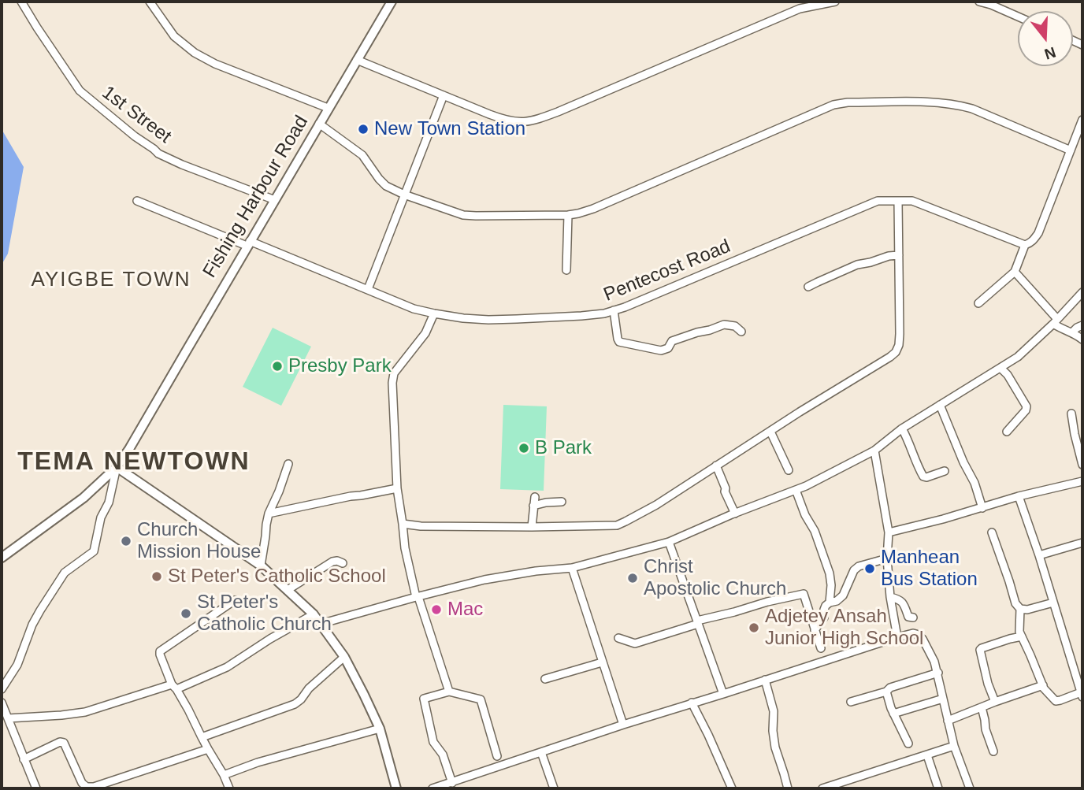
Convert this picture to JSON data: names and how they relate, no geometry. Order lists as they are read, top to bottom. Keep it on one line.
{"streets":{"street":["1st Street","Fishing Harbour Road","Pentecost Road"]},"crossings":[["1st Street","Fishing Harbour Road"],["Fishing Harbour Road","Pentecost Road"]],"districts":["AYIGBE TOWN","TEMA NEWTOWN"],"places":["New Town Station","Presby Park","B Park","Church Mission House","Manhean Bus Station","St Peter's Catholic School","Christ Apostolic Church","Mac","St Peter's Catholic Church","Adjetey Ansah Junior High School"],"north":"bottom"}
